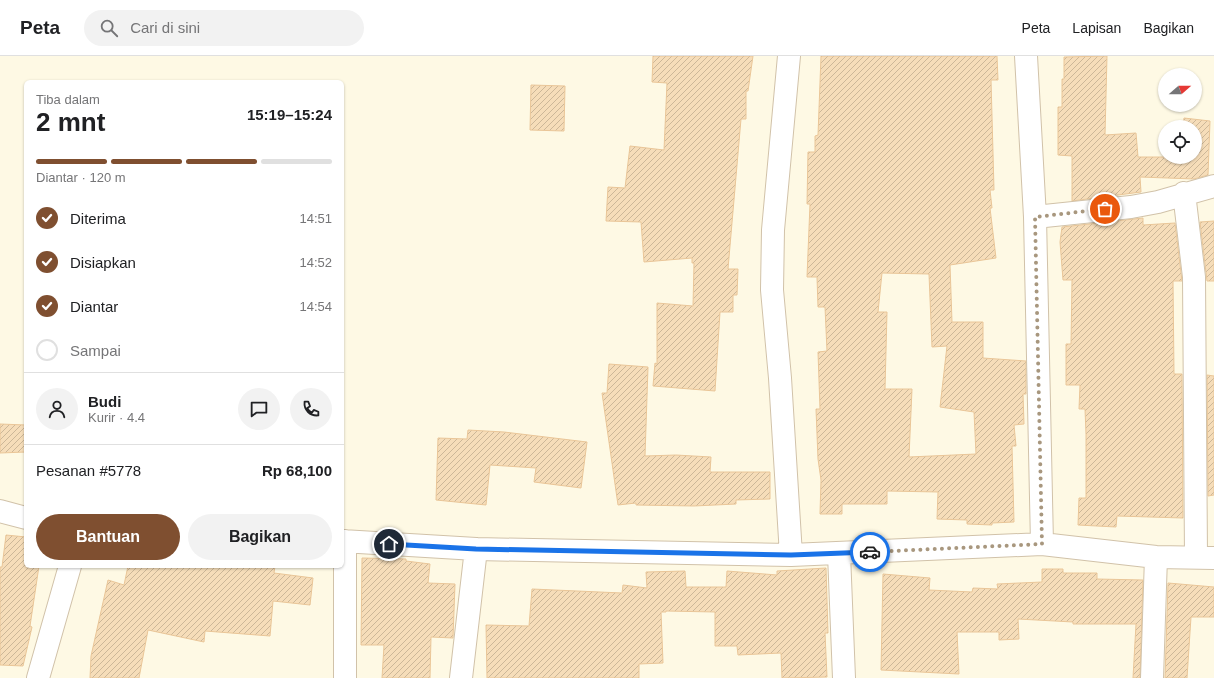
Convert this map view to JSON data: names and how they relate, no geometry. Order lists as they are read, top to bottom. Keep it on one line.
{"north":"right","page":{"header":"Peta","search":"Cari di sini","nav":["Peta","Lapisan","Bagikan"],"heading":["2 mnt","Tiba dalam","15:19–15:24"],"panel":["Budi","Kurir · 4.4","Pesanan #5778","Rp 68,100"],"bar":"Diantar · 120 m","list":[["Diterima","14:51"],["Disiapkan","14:52"],["Diantar","14:54"],"Sampai"],"buttons":["Bantuan","Bagikan"]}}
